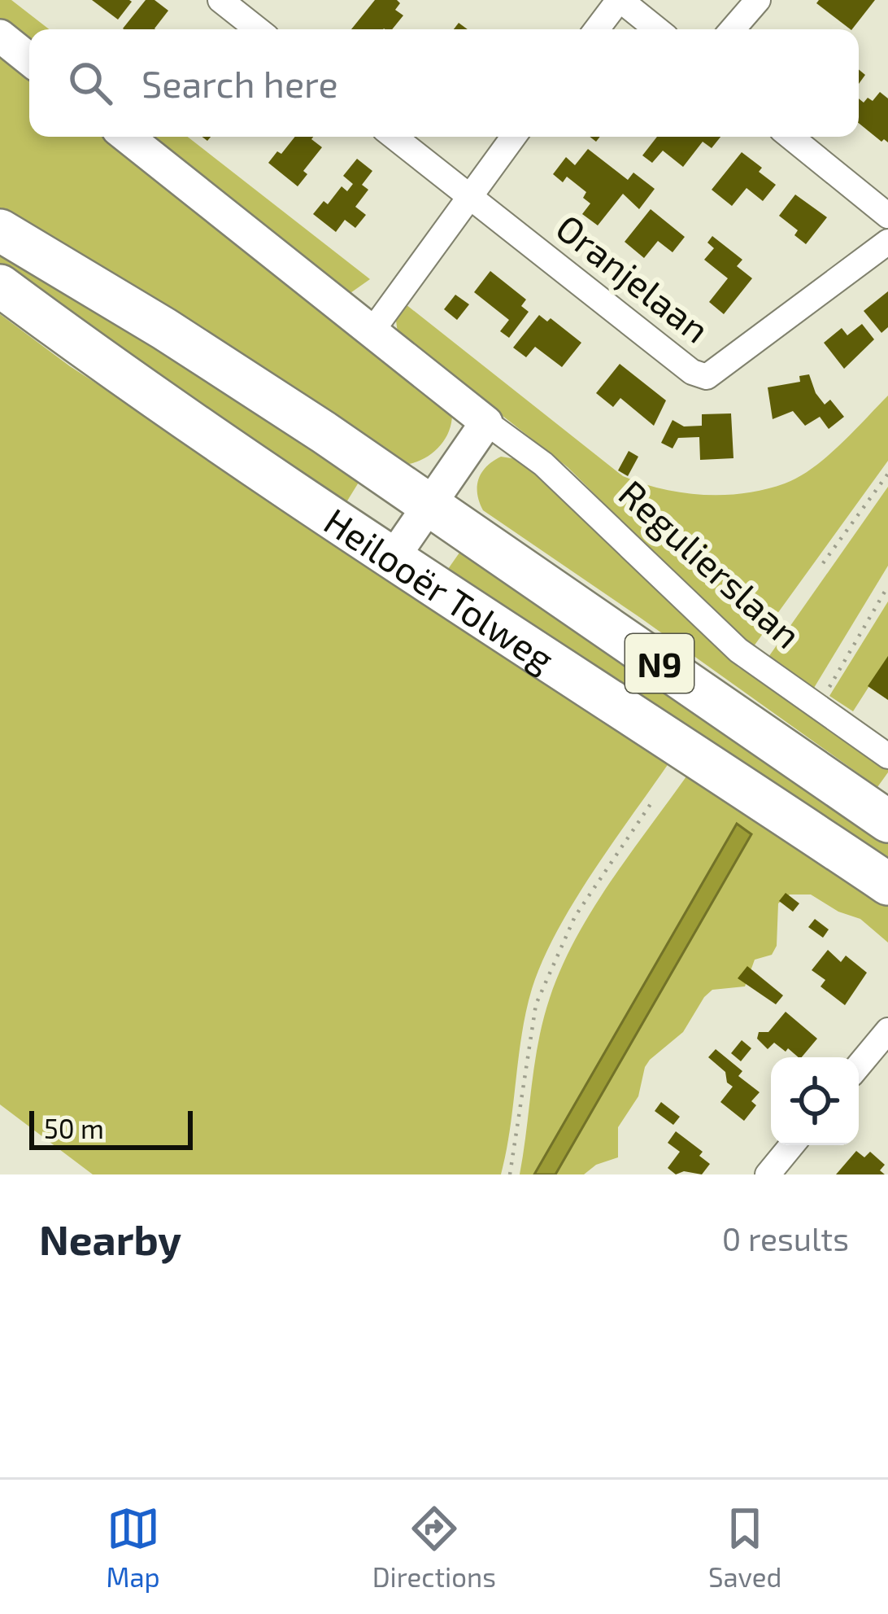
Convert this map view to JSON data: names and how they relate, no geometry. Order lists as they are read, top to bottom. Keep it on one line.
{"streets":{"highway":["Heilooër Tolweg","N9"],"street":["Oranjelaan","Regulierslaan"]},"scale_bar":"50 m","page":{"search":"Search here","scale":"50 m","heading":["Nearby","0 results"],"nav":["Map","Directions","Saved"]}}
